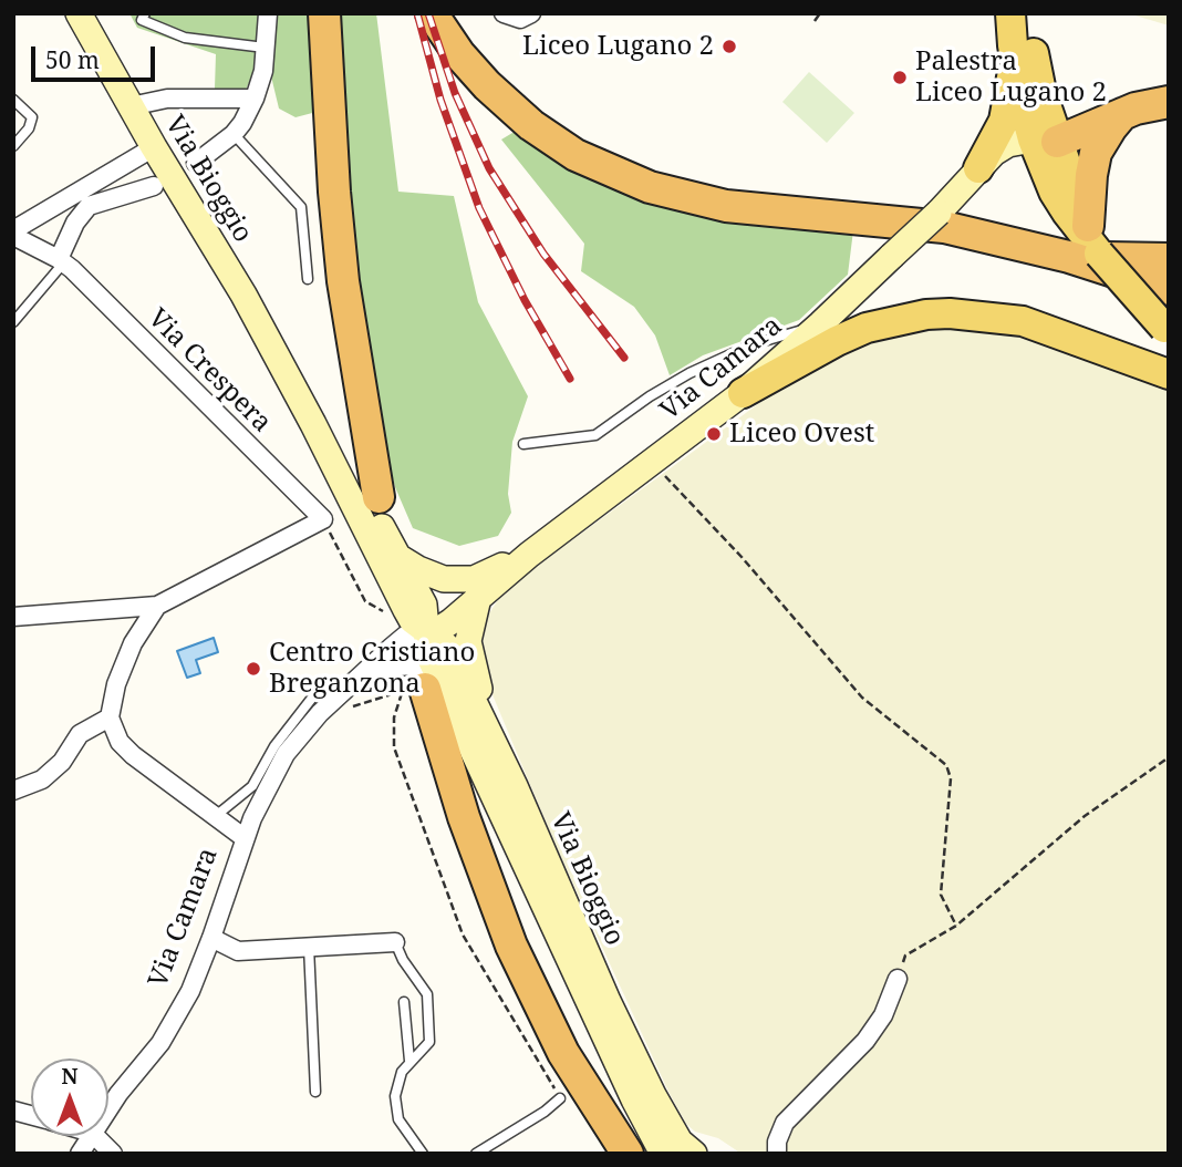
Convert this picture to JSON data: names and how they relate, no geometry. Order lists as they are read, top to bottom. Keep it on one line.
{"streets":{"main road":["Via Bioggio","Via Camara"],"street":["Via Crespera"]},"crossings":[["Via Bioggio","Via Camara"]],"places":["Liceo Lugano 2","Palestra Liceo Lugano 2","Liceo Ovest","Centro Cristiano Breganzona"],"scale_bar":"50 m","north":"top"}
